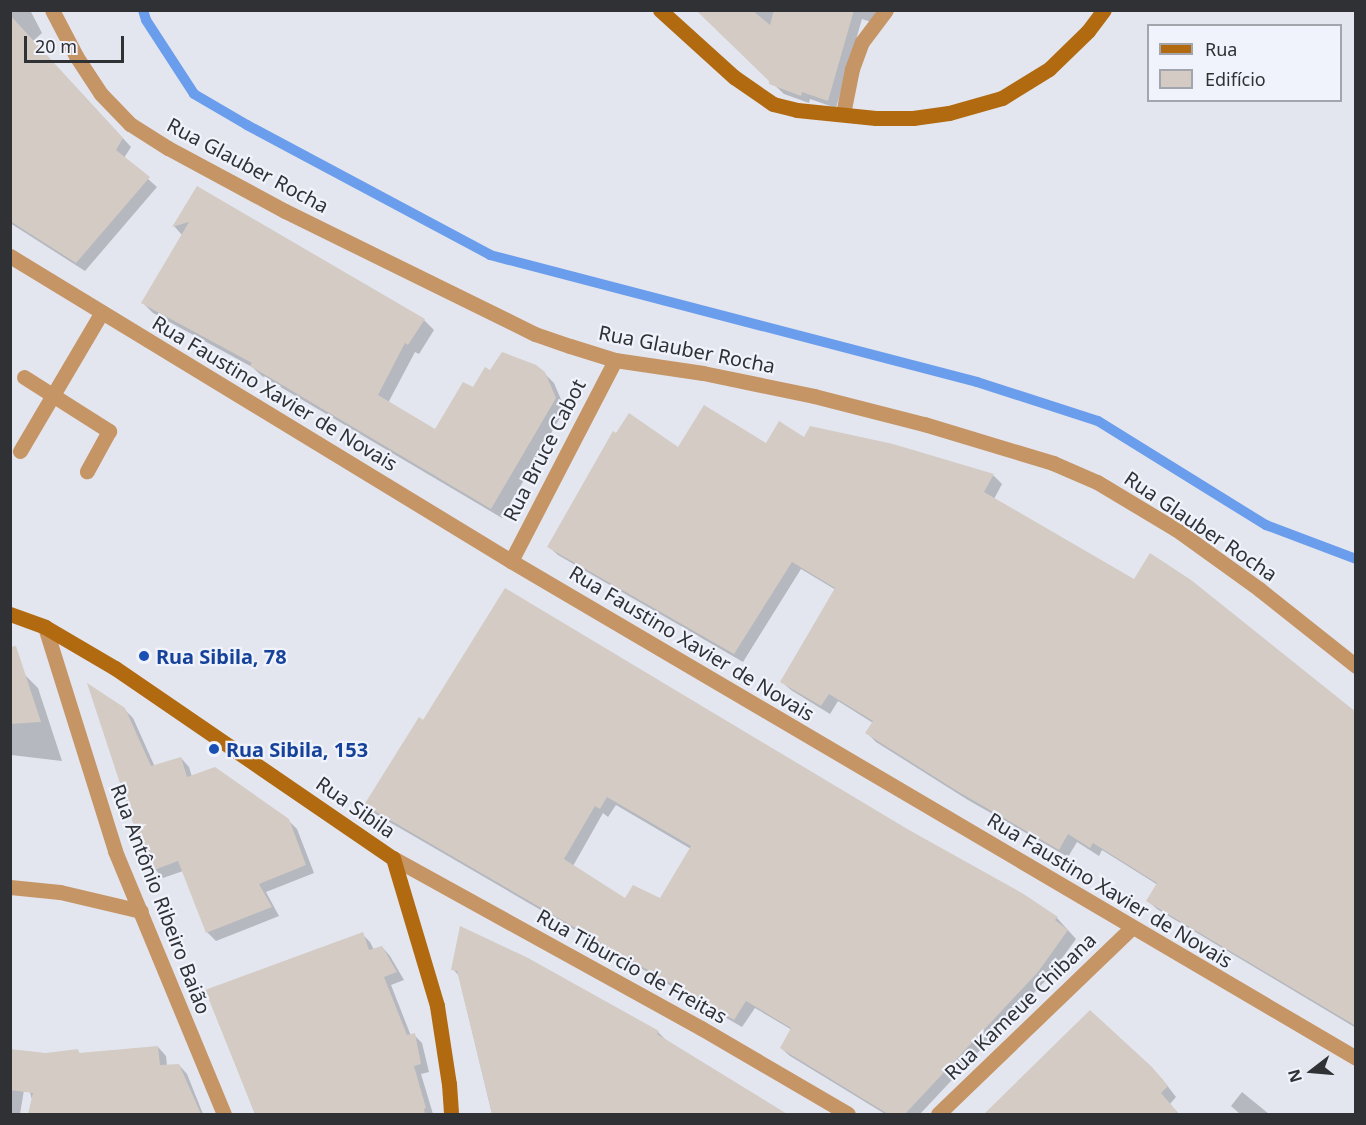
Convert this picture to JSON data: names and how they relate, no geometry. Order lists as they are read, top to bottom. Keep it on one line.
{"streets":{"street":["Rua Glauber Rocha","Rua Faustino Xavier de Novais","Rua Bruce Cabot","Rua Sibila","Rua Antônio Ribeiro Baião","Rua Tiburcio de Freitas","Rua Kameue Chibana"]},"crossings":[["Rua Glauber Rocha","Rua Bruce Cabot"],["Rua Faustino Xavier de Novais","Rua Bruce Cabot"],["Rua Faustino Xavier de Novais","Rua Kameue Chibana"],["Rua Sibila","Rua Antônio Ribeiro Baião"],["Rua Sibila","Rua Tiburcio de Freitas"]],"places":["Rua Sibila, 78","Rua Sibila, 153"],"legend":["Rua","Edifício"],"scale_bar":"20 m","north":"left"}
